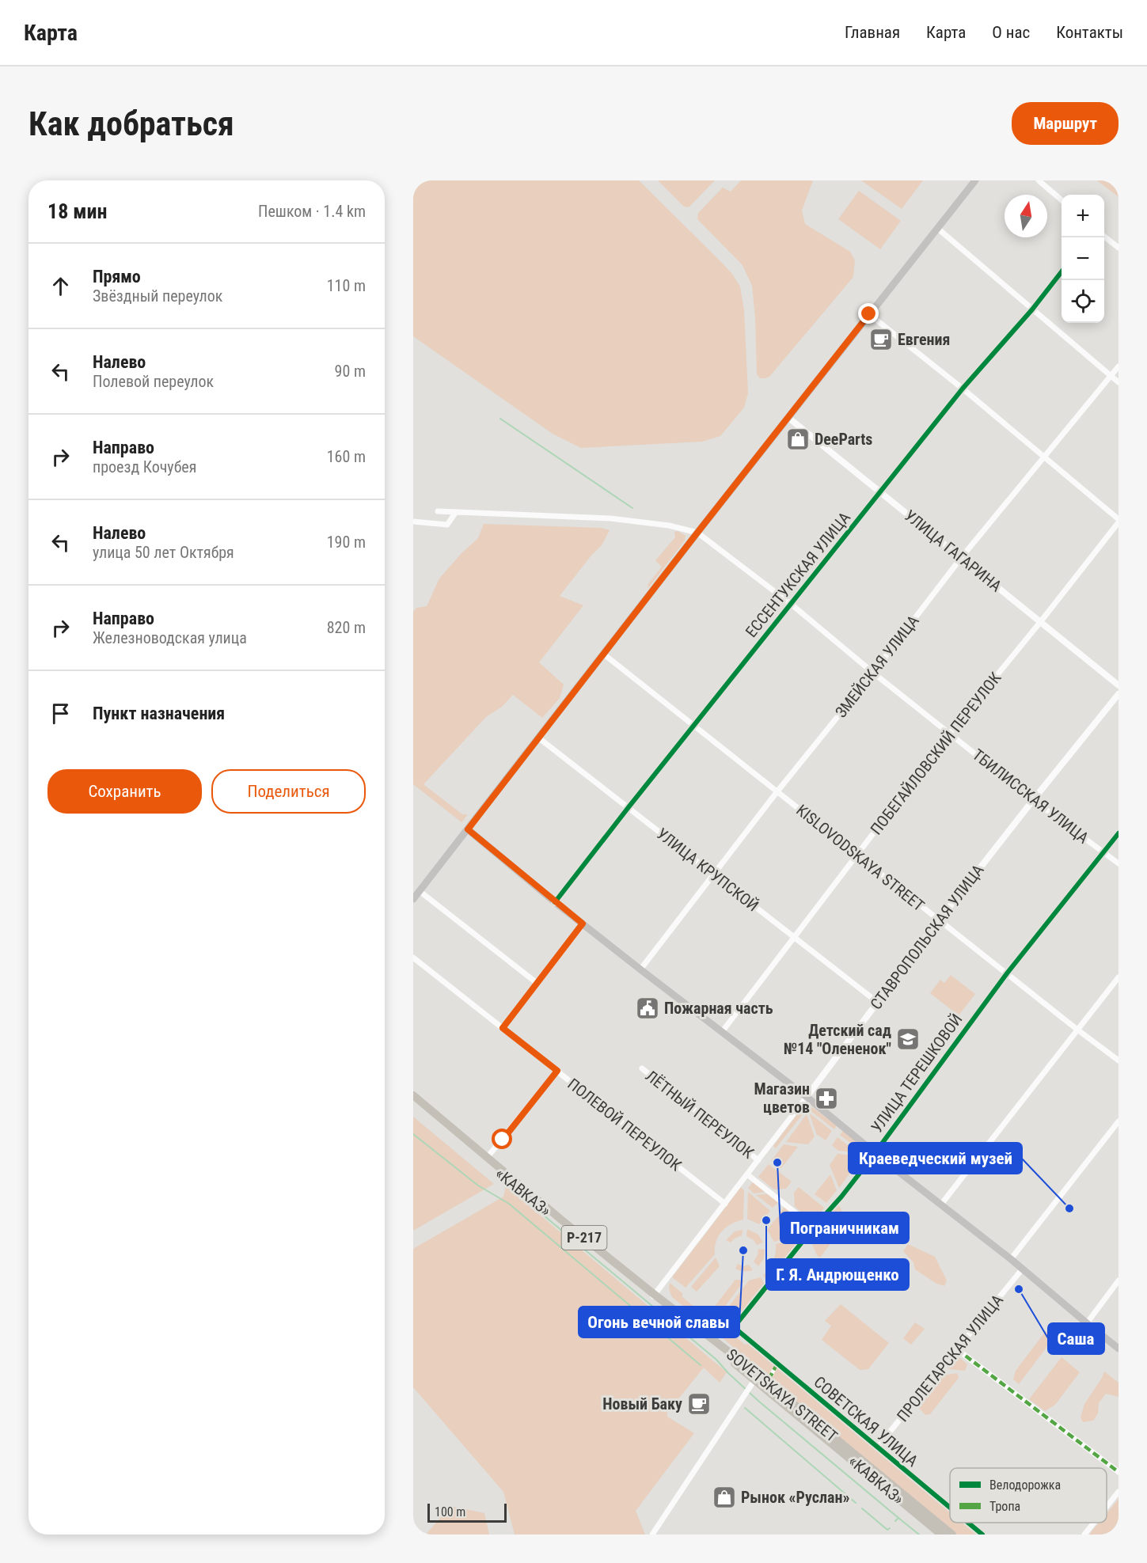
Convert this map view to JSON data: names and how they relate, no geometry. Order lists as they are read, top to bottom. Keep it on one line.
{"streets":{"highway":["«КАВКАЗ»","Р-217","SOVETSKAYA STREET"],"street":["УЛИЦА ГАГАРИНА","ЕССЕНТУКСКАЯ УЛИЦА","ЗМЕЙСКАЯ УЛИЦА","ПОБЕГАЙЛОВСКИЙ ПЕРЕУЛОК","ТБИЛИССКАЯ УЛИЦА","KISLOVODSKAYA STREET","УЛИЦА КРУПСКОЙ","СТАВРОПОЛЬСКАЯ УЛИЦА","УЛИЦА ТЕРЕШКОВОЙ","ЛЁТНЫЙ ПЕРЕУЛОК","ПОЛЕВОЙ ПЕРЕУЛОК","ПРОЛЕТАРСКАЯ УЛИЦА","СОВЕТСКАЯ УЛИЦА"]},"crossings":[["УЛИЦА ГАГАРИНА","ЕССЕНТУКСКАЯ УЛИЦА"],["УЛИЦА ГАГАРИНА","ЗМЕЙСКАЯ УЛИЦА"],["УЛИЦА ГАГАРИНА","ПОБЕГАЙЛОВСКИЙ ПЕРЕУЛОК"],["ЕССЕНТУКСКАЯ УЛИЦА","ТБИЛИССКАЯ УЛИЦА"],["ЕССЕНТУКСКАЯ УЛИЦА","KISLOVODSKAYA STREET"],["ЕССЕНТУКСКАЯ УЛИЦА","УЛИЦА КРУПСКОЙ"],["ЗМЕЙСКАЯ УЛИЦА","ТБИЛИССКАЯ УЛИЦА"],["ЗМЕЙСКАЯ УЛИЦА","KISLOVODSKAYA STREET"],["ЗМЕЙСКАЯ УЛИЦА","УЛИЦА КРУПСКОЙ"],["ПОБЕГАЙЛОВСКИЙ ПЕРЕУЛОК","ТБИЛИССКАЯ УЛИЦА"],["ПОБЕГАЙЛОВСКИЙ ПЕРЕУЛОК","KISLOVODSKAYA STREET"],["ПОБЕГАЙЛОВСКИЙ ПЕРЕУЛОК","УЛИЦА КРУПСКОЙ"],["ТБИЛИССКАЯ УЛИЦА","СТАВРОПОЛЬСКАЯ УЛИЦА"],["ТБИЛИССКАЯ УЛИЦА","УЛИЦА ТЕРЕШКОВОЙ"],["KISLOVODSKAYA STREET","СТАВРОПОЛЬСКАЯ УЛИЦА"],["KISLOVODSKAYA STREET","УЛИЦА ТЕРЕШКОВОЙ"],["УЛИЦА КРУПСКОЙ","СТАВРОПОЛЬСКАЯ УЛИЦА"],["СТАВРОПОЛЬСКАЯ УЛИЦА","ЛЁТНЫЙ ПЕРЕУЛОК"],["СТАВРОПОЛЬСКАЯ УЛИЦА","ПОЛЕВОЙ ПЕРЕУЛОК"],["СТАВРОПОЛЬСКАЯ УЛИЦА","«КАВКАЗ»"],["СТАВРОПОЛЬСКАЯ УЛИЦА","SOVETSKAYA STREET"],["УЛИЦА ТЕРЕШКОВОЙ","СОВЕТСКАЯ УЛИЦА"],["«КАВКАЗ»","SOVETSKAYA STREET"],["ПРОЛЕТАРСКАЯ УЛИЦА","СОВЕТСКАЯ УЛИЦА"]],"places":{"cafe":["Евгения","Новый Баку"],"shop":["DeeParts","Рынок «Руслан»"],"public building":["Пожарная часть"],"school or university":["Детский сад №14 \"Олененок\""],"pharmacy":["Магазин цветов"],"other":["Пограничникам","Краеведческий музей","Г. Я. Андрющенко","Огонь вечной славы","Саша"]},"legend":["Велодорожка","Тропа"],"scale_bar":"100 m","north":"top","page":{"header":"Карта","nav":["Главная","Карта","О нас","Контакты"],"buttons":["Маршрут",["Сохранить","Поделиться"]],"title":"Как добраться","heading":["18 мин","Пешком · 1.4 km"],"map_buttons":["+","−"],"list":[["Прямо","Звёздный переулок","110 m"],["Налево","Полевой переулок","90 m"],["Направо","проезд Кочубея","160 m"],["Налево","улица 50 лет Октября","190 m"],["Направо","Железноводская улица","820 m"],"Пункт назначения"],"scale":"100 m"}}
